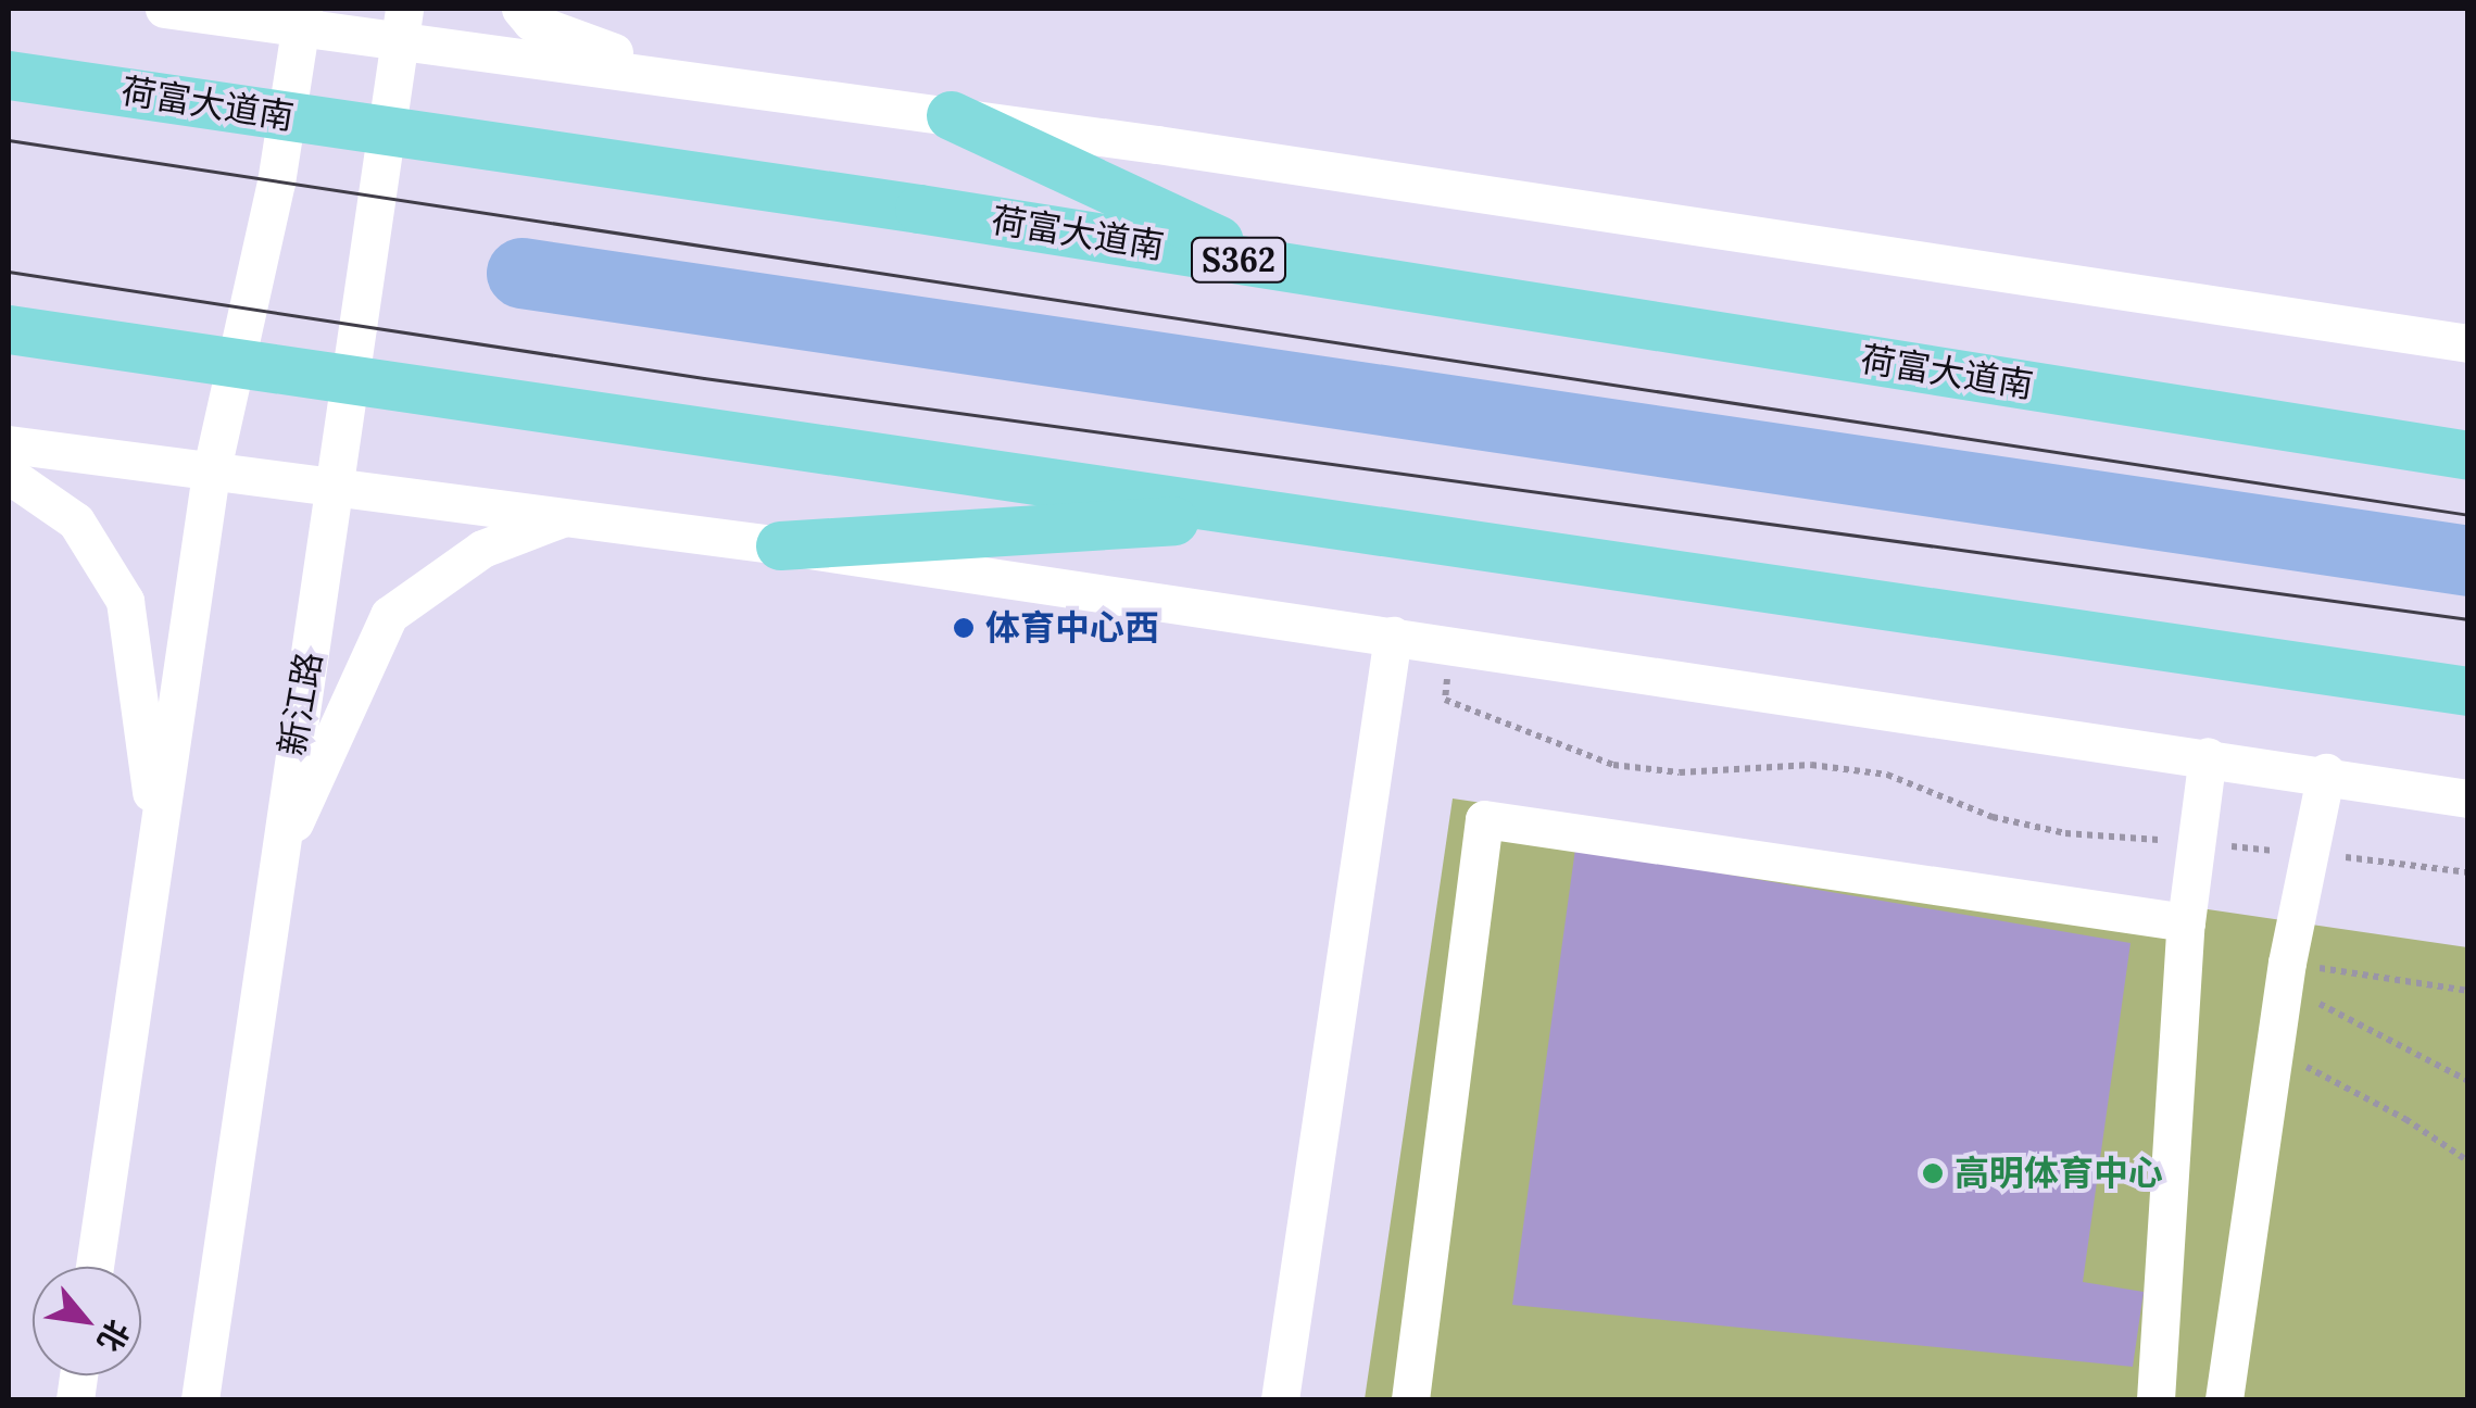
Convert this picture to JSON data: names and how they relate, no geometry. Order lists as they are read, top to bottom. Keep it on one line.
{"streets":{"main road":["荷富大道南","S362"],"street":["新江路"]},"crossings":[["荷富大道南","新江路"]],"places":["体育中心西","高明体育中心"],"north":"bottom right"}
